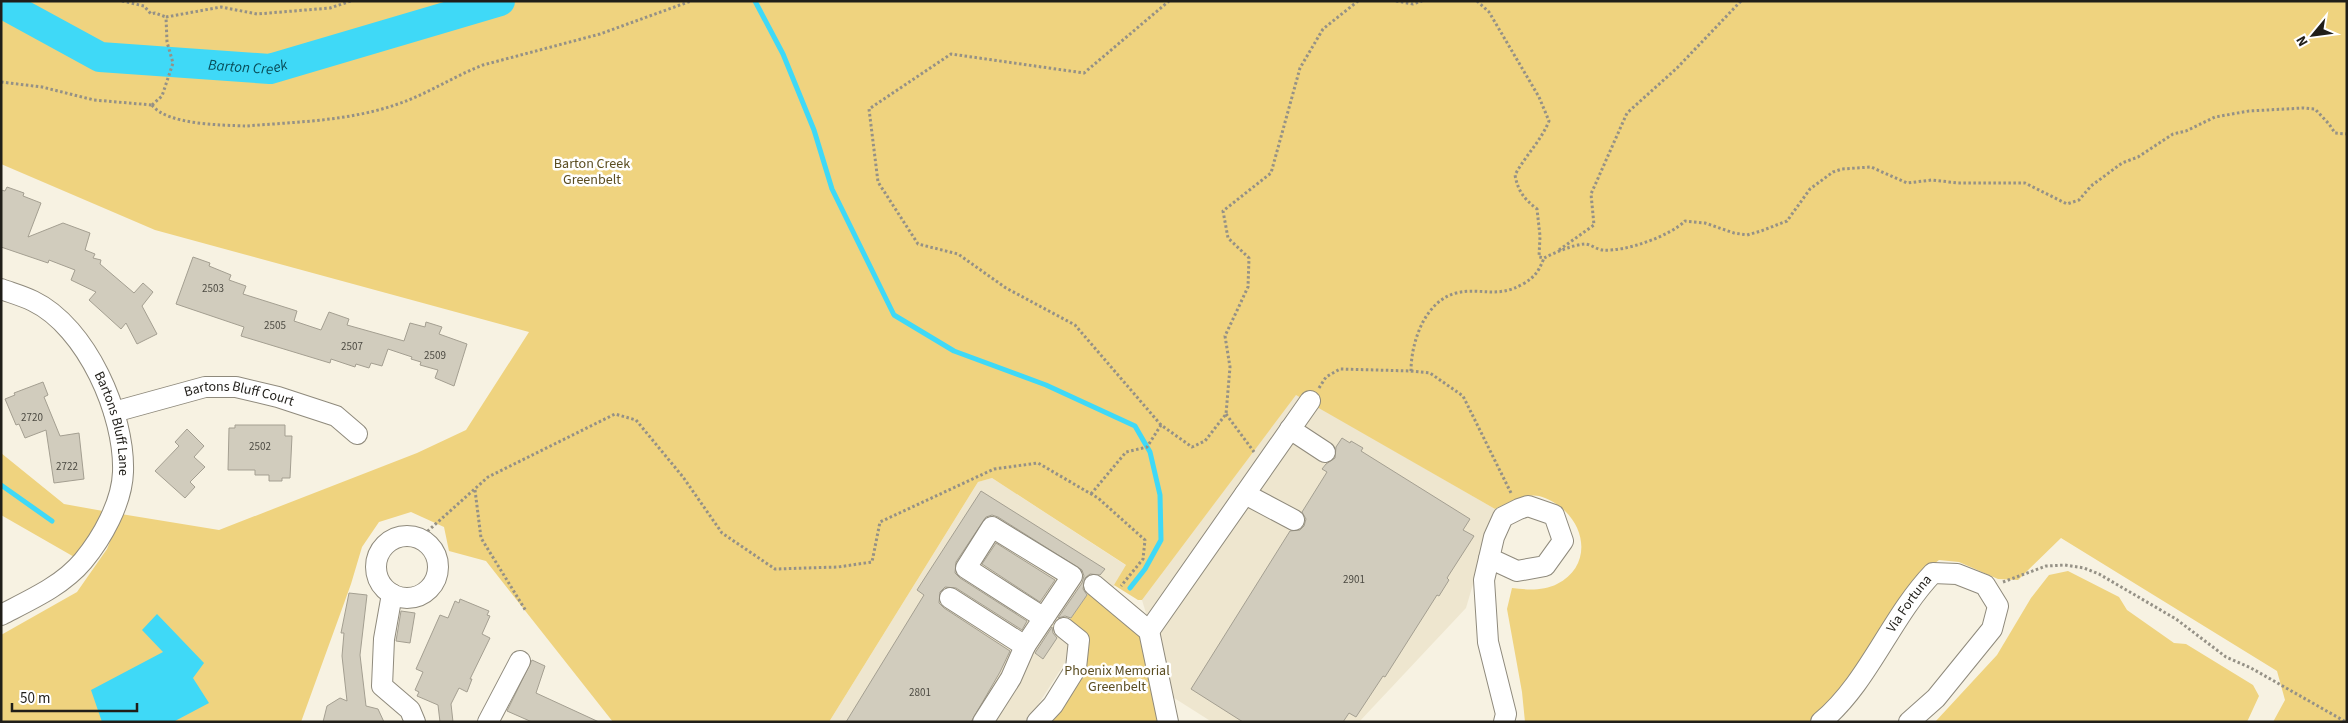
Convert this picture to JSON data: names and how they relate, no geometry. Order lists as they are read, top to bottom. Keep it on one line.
{"streets":{"street":["Bartons Bluff Court","Bartons Bluff Lane","Via Fortuna"]},"crossings":[["Bartons Bluff Court","Bartons Bluff Lane"]],"water":["Barton Creek"],"parks":["Barton Creek Greenbelt","Phoenix Memorial Greenbelt"],"house_numbers":["2503","2505","2507","2509","2720","2502","2722","2901","2801"],"scale_bar":"50 m","north":"bottom left"}
